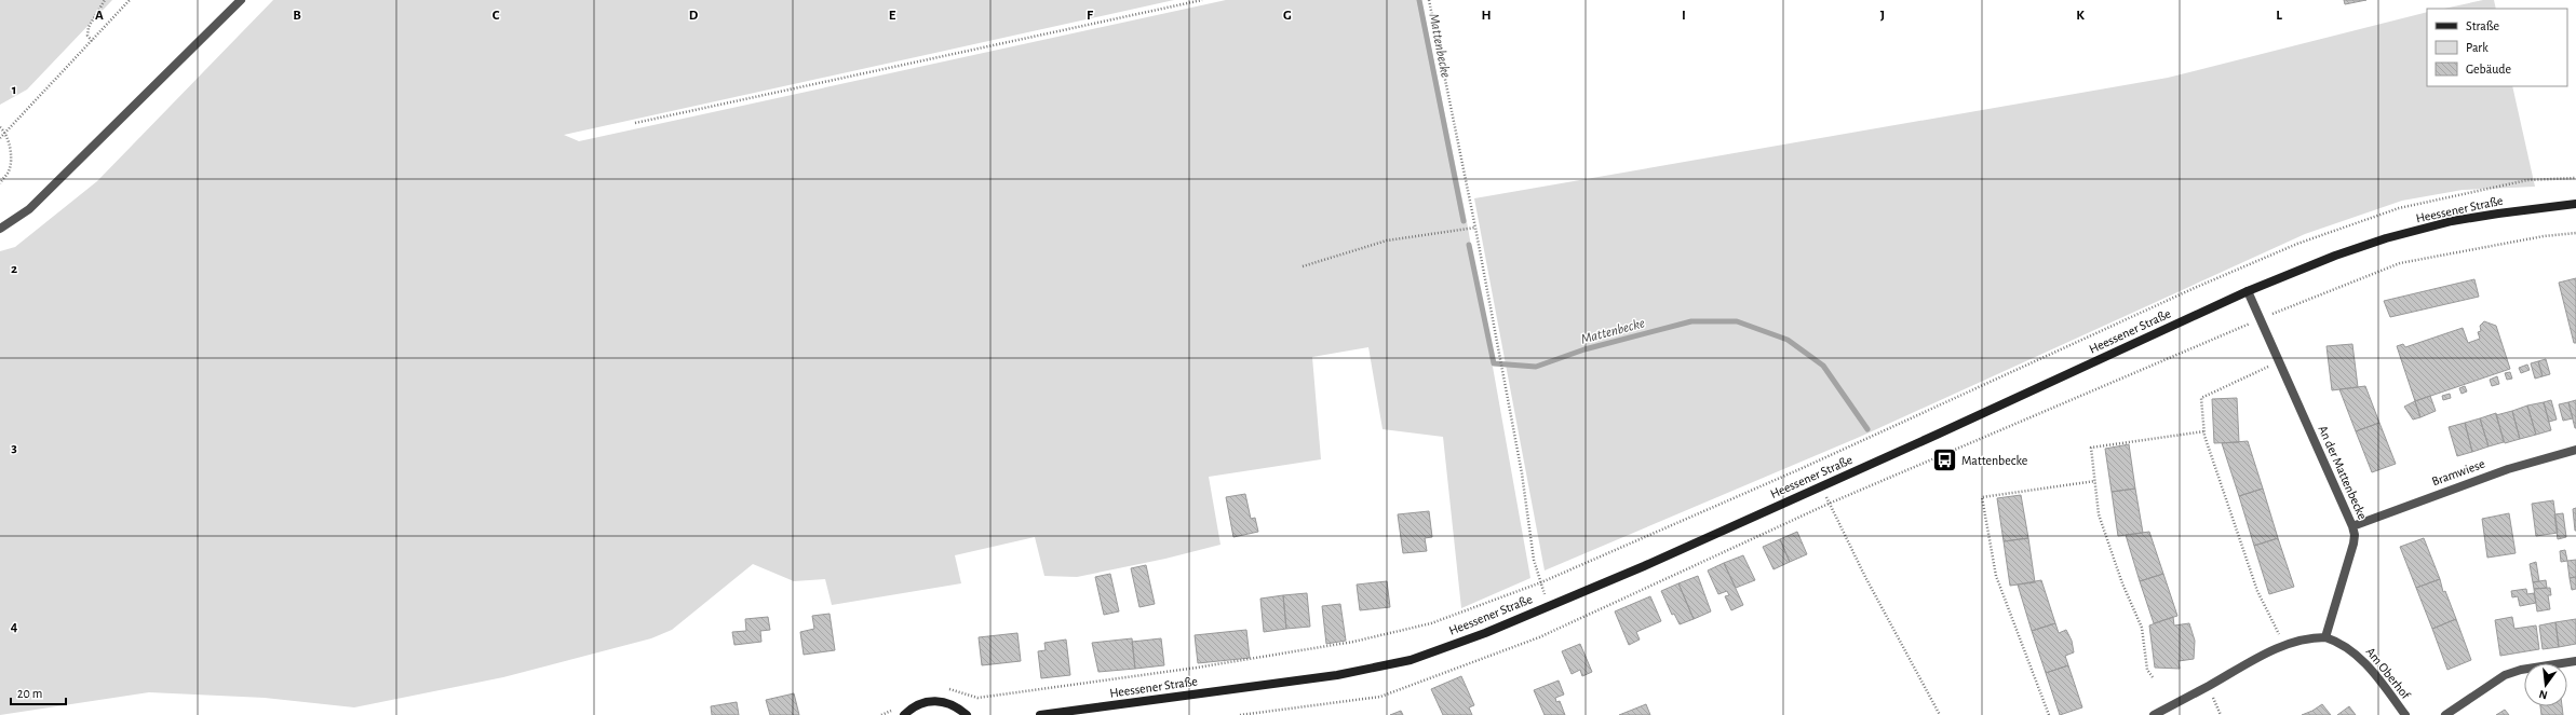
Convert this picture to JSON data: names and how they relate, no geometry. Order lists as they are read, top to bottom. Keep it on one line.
{"streets":{"main road":["Heessener Straße"],"street":["An der Mattenbecke","Bramwiese","Am Oberhof"]},"crossings":[["Heessener Straße","An der Mattenbecke"],["An der Mattenbecke","Bramwiese"],["An der Mattenbecke","Am Oberhof"]],"water":["Mattenbecke"],"places":{"bus stop":["Mattenbecke"]},"legend":["Straße","Park","Gebäude"],"scale_bar":"20 m","north":"bottom","grid":{"columns":["A","B","C","D","E","F","G","H","I","J","K","L"],"rows":["1","2","3","4"]}}
